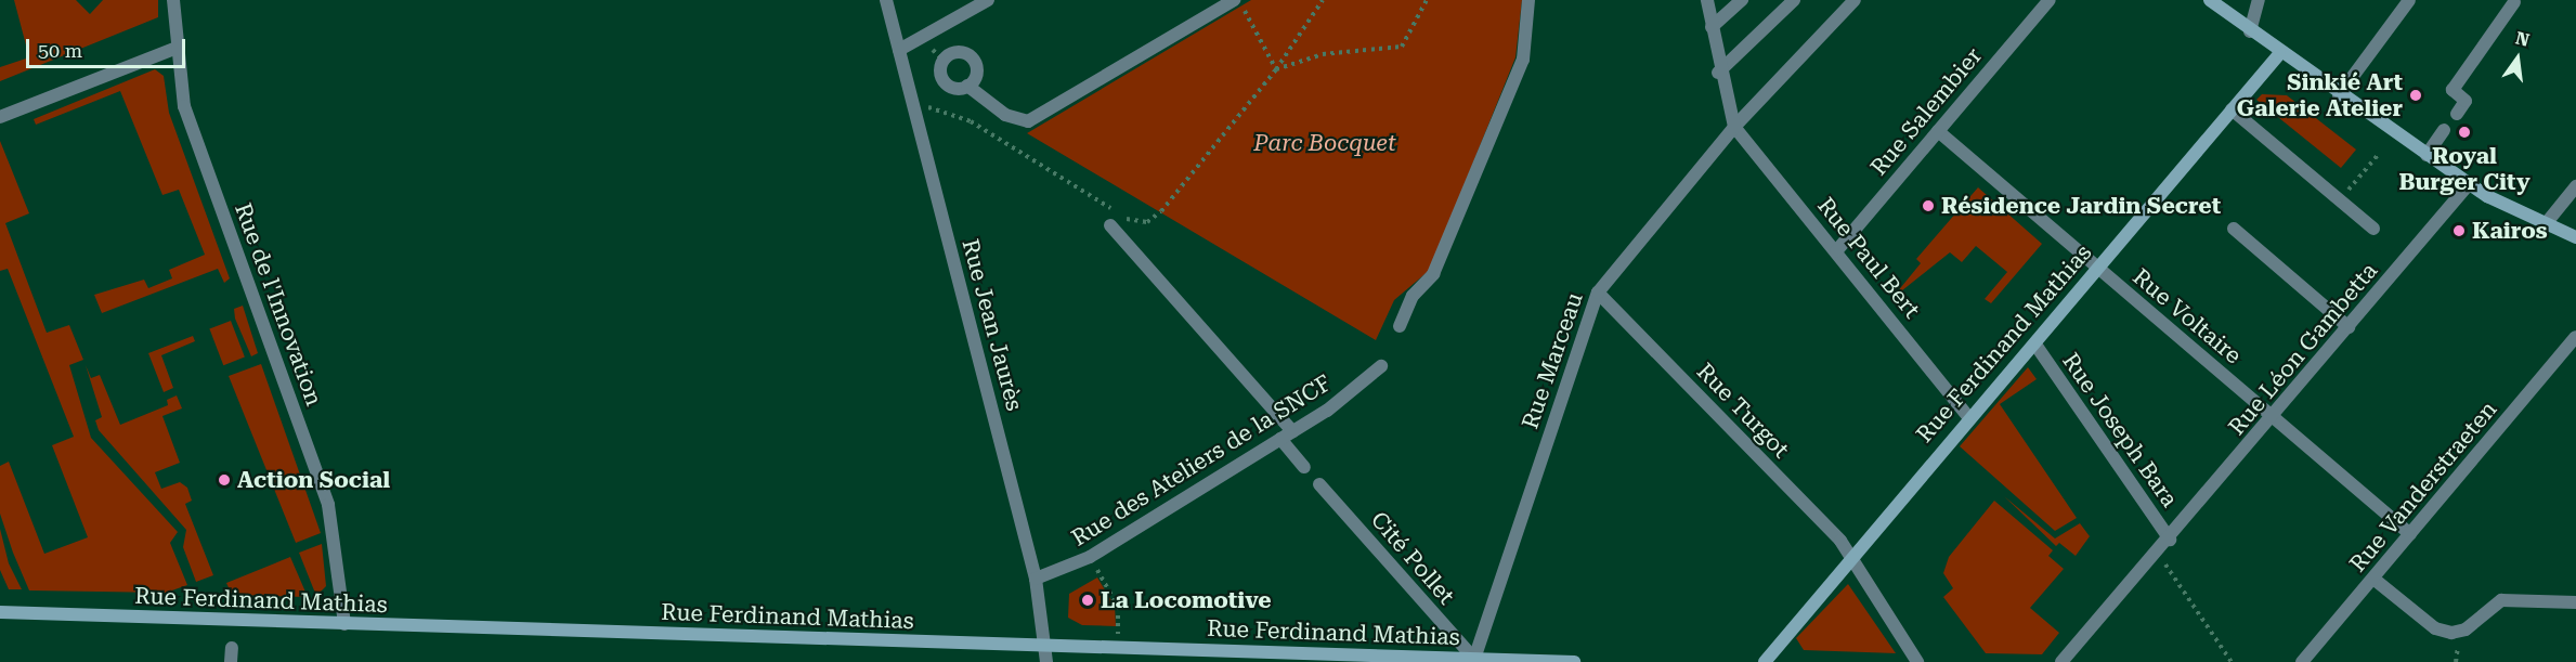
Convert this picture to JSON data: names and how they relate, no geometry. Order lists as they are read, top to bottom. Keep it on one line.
{"streets":{"street":["Rue Salembier","Rue Paul Bert","Rue de l'Innovation","Rue Voltaire","Rue Jean Jaurès","Rue Ferdinand Mathias","Rue Léon Gambetta","Rue Marceau","Rue Turgot","Rue Joseph Bara","Rue des Ateliers de la SNCF","Rue Vanderstraeten","Cité Pollet"]},"crossings":[["Rue Salembier","Rue Paul Bert"],["Rue Salembier","Rue Voltaire"],["Rue Paul Bert","Rue Ferdinand Mathias"],["Rue Paul Bert","Rue Marceau"],["Rue de l'Innovation","Rue Ferdinand Mathias"],["Rue Voltaire","Rue Ferdinand Mathias"],["Rue Voltaire","Rue Léon Gambetta"],["Rue Voltaire","Rue Vanderstraeten"],["Rue Jean Jaurès","Rue Ferdinand Mathias"],["Rue Jean Jaurès","Rue des Ateliers de la SNCF"],["Rue Ferdinand Mathias","Rue Marceau"],["Rue Ferdinand Mathias","Rue Turgot"],["Rue Ferdinand Mathias","Rue Joseph Bara"],["Rue Ferdinand Mathias","Cité Pollet"],["Rue Léon Gambetta","Rue Joseph Bara"],["Rue Marceau","Rue Turgot"],["Rue Marceau","Cité Pollet"]],"parks":["Parc Bocquet"],"places":["Sinkié Art Galerie Atelier","Royal Burger City","Résidence Jardin Secret","Kairos","Action Social","La Locomotive"],"scale_bar":"50 m","north":"top"}
